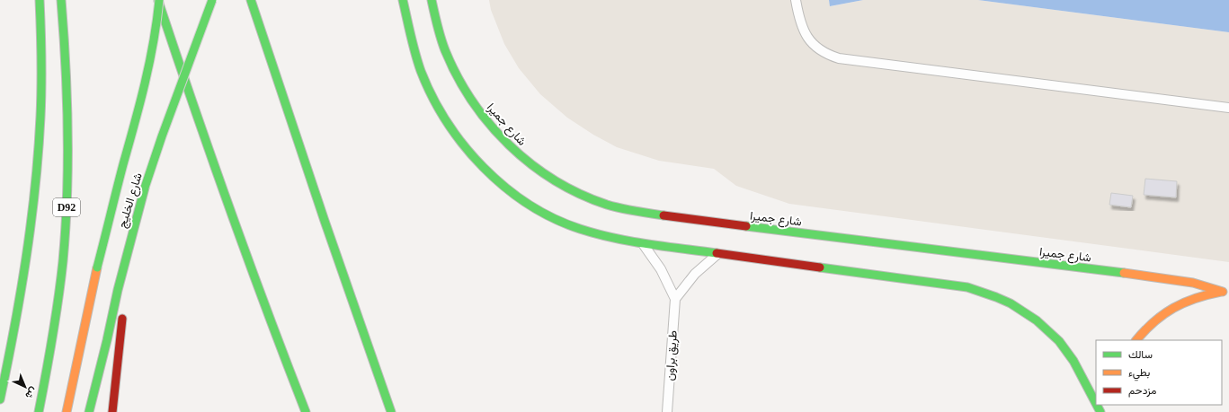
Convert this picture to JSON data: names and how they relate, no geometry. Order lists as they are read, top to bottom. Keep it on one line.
{"streets":{"main road":["شارع جميرا","شارع الخليج","D92"],"lane":["طريق براون"]},"legend":["سالك","بطيء","مزدحم"],"north":"bottom right"}
